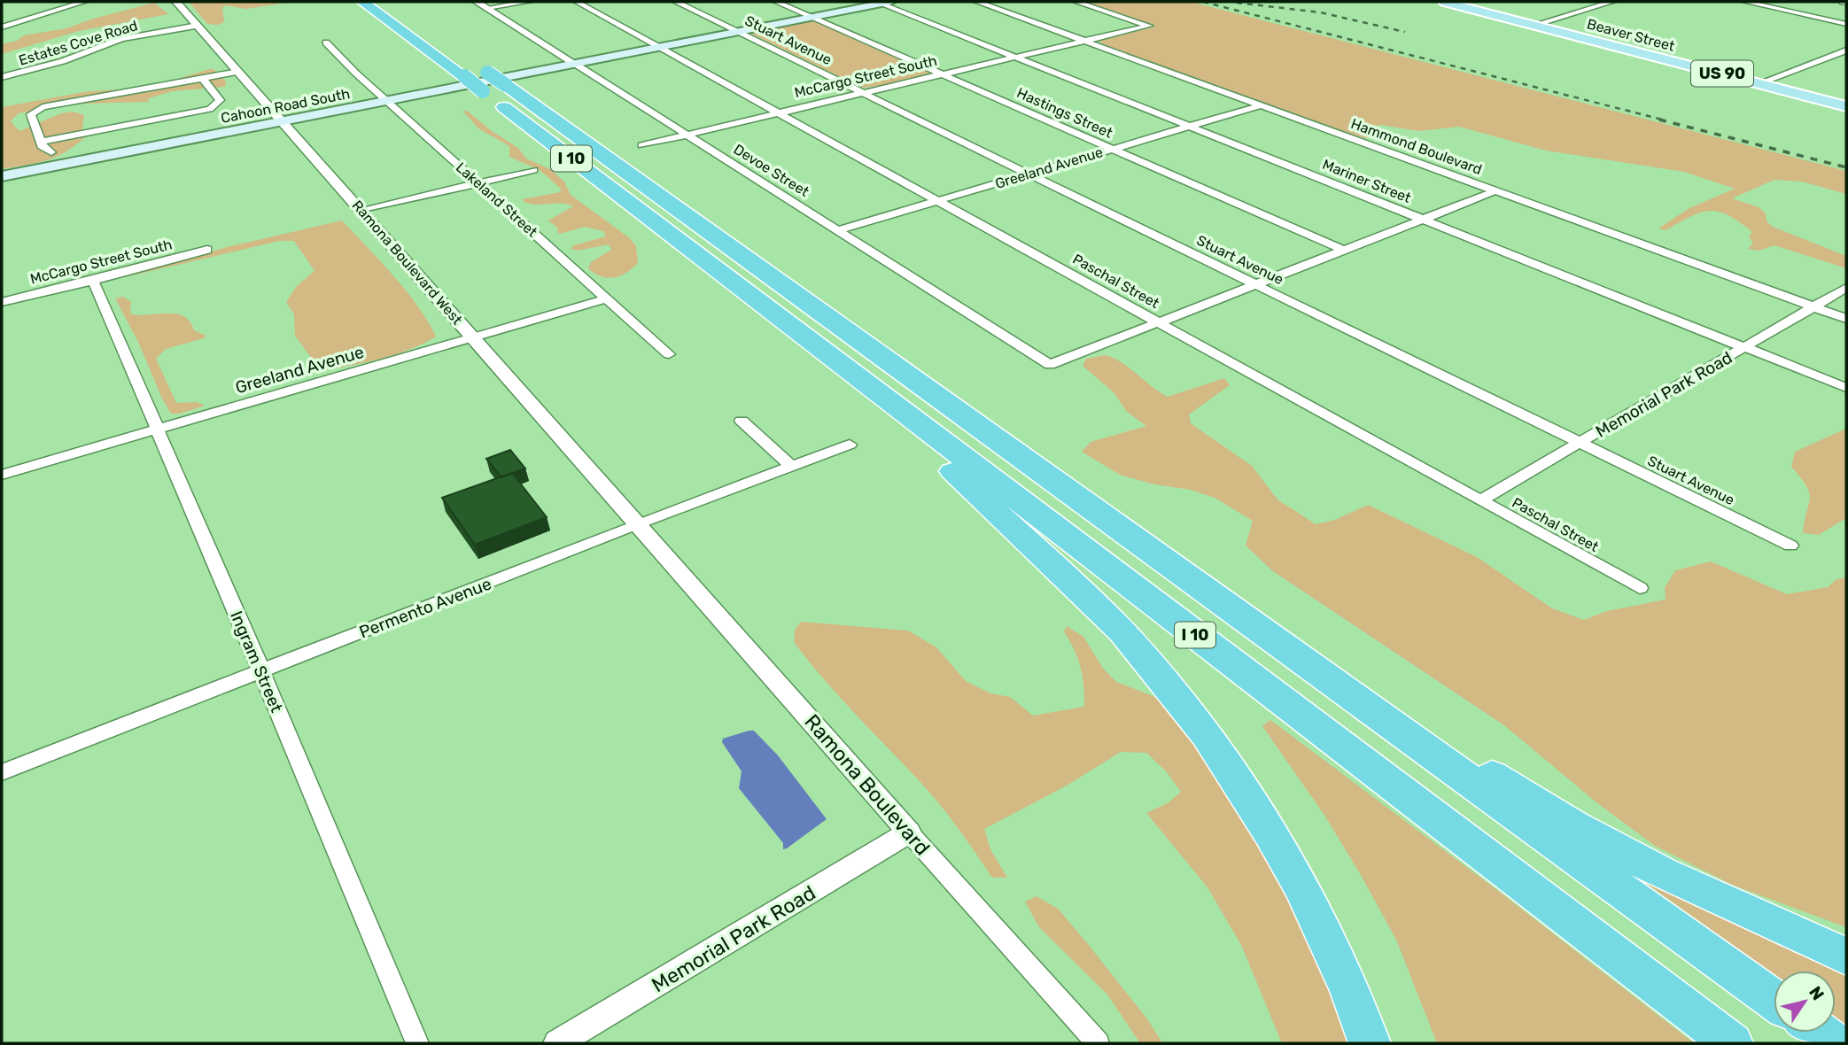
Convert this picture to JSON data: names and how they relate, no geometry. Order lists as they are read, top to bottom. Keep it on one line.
{"streets":{"highway":["I 10"],"main road":["Beaver Street","US 90","Cahoon Road South"],"street":["Stuart Avenue","Estates Cove Road","McCargo Street South","Hastings Street","Hammond Boulevard","Greeland Avenue","Devoe Street","Mariner Street","Lakeland Street","Ramona Boulevard West","Paschal Street","Memorial Park Road","Permento Avenue","Ingram Street","Ramona Boulevard"]},"crossings":[["Stuart Avenue","McCargo Street South"],["Stuart Avenue","Greeland Avenue"],["Stuart Avenue","Memorial Park Road"],["Estates Cove Road","Ramona Boulevard West"],["McCargo Street South","Hastings Street"],["McCargo Street South","Hammond Boulevard"],["McCargo Street South","Devoe Street"],["McCargo Street South","Mariner Street"],["McCargo Street South","Paschal Street"],["McCargo Street South","Ingram Street"],["Cahoon Road South","Devoe Street"],["Cahoon Road South","Lakeland Street"],["Cahoon Road South","Ramona Boulevard West"],["Cahoon Road South","Paschal Street"],["Hastings Street","Greeland Avenue"],["Hammond Boulevard","Greeland Avenue"],["Hammond Boulevard","Memorial Park Road"],["Greeland Avenue","Devoe Street"],["Greeland Avenue","Mariner Street"],["Greeland Avenue","Lakeland Street"],["Greeland Avenue","Ramona Boulevard West"],["Greeland Avenue","Paschal Street"],["Greeland Avenue","Ingram Street"],["Devoe Street","Paschal Street"],["Mariner Street","Memorial Park Road"],["Ramona Boulevard West","Permento Avenue"],["Ramona Boulevard West","Ramona Boulevard"],["Paschal Street","Memorial Park Road"],["Memorial Park Road","Ramona Boulevard"],["Permento Avenue","Ingram Street"],["Permento Avenue","Ramona Boulevard"]],"north":"top right"}
